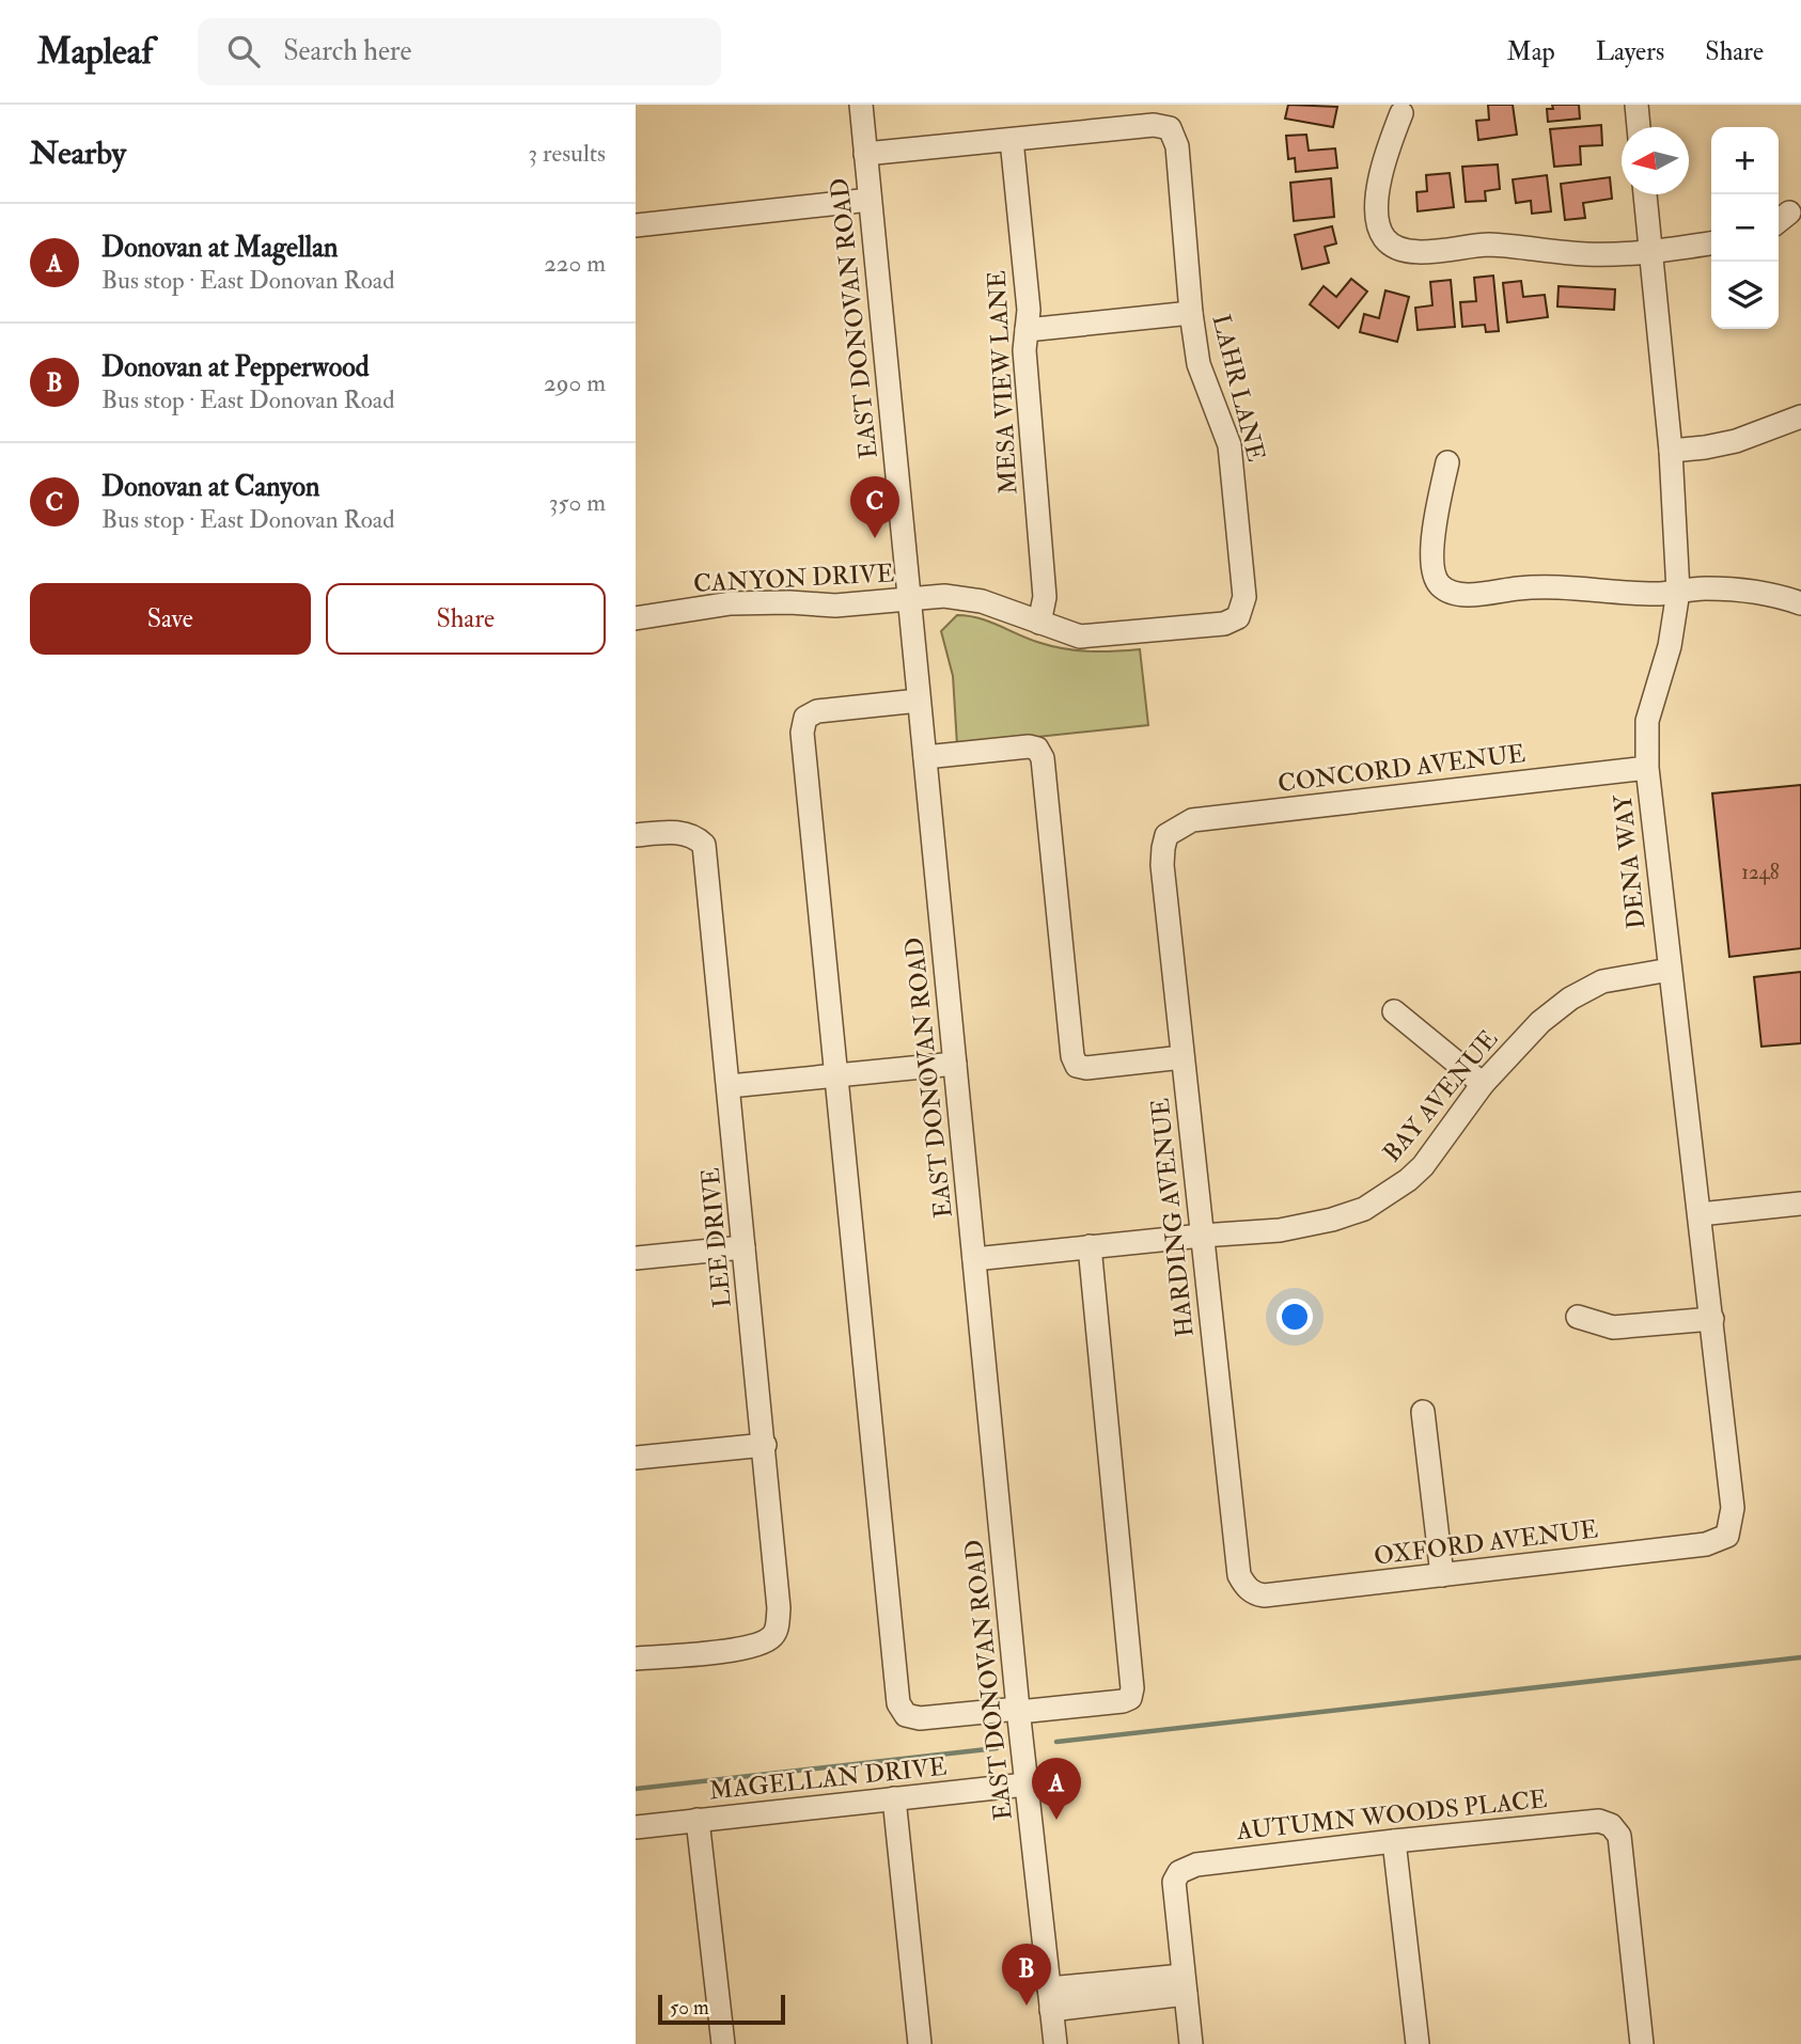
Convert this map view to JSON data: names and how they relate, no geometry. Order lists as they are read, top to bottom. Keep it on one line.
{"streets":{"street":["EAST DONOVAN ROAD","MESA VIEW LANE","LAHR LANE","CANYON DRIVE","CONCORD AVENUE","DENA WAY","BAY AVENUE","HARDING AVENUE","LEE DRIVE","OXFORD AVENUE","MAGELLAN DRIVE","AUTUMN WOODS PLACE"]},"crossings":[["EAST DONOVAN ROAD","CANYON DRIVE"],["EAST DONOVAN ROAD","BAY AVENUE"],["EAST DONOVAN ROAD","MAGELLAN DRIVE"],["MESA VIEW LANE","LAHR LANE"],["MESA VIEW LANE","CANYON DRIVE"],["LAHR LANE","CANYON DRIVE"],["CONCORD AVENUE","DENA WAY"],["CONCORD AVENUE","HARDING AVENUE"],["DENA WAY","BAY AVENUE"],["DENA WAY","OXFORD AVENUE"],["BAY AVENUE","HARDING AVENUE"],["HARDING AVENUE","OXFORD AVENUE"]],"house_numbers":["1248"],"scale_bar":"50 m","north":"left","page":{"header":"Mapleaf","search":"Search here","nav":["Map","Layers","Share"],"heading":["Nearby","3 results"],"map_buttons":["+","−"],"list":[{"mark":"A","name":"Donovan at Magellan","note":"Bus stop · East Donovan Road","value":"220 m"},{"mark":"B","name":"Donovan at Pepperwood","note":"Bus stop · East Donovan Road","value":"290 m"},{"mark":"C","name":"Donovan at Canyon","note":"Bus stop · East Donovan Road","value":"350 m"}],"pins":["C","A","B"],"buttons":["Save","Share"],"scale":"50 m"}}
